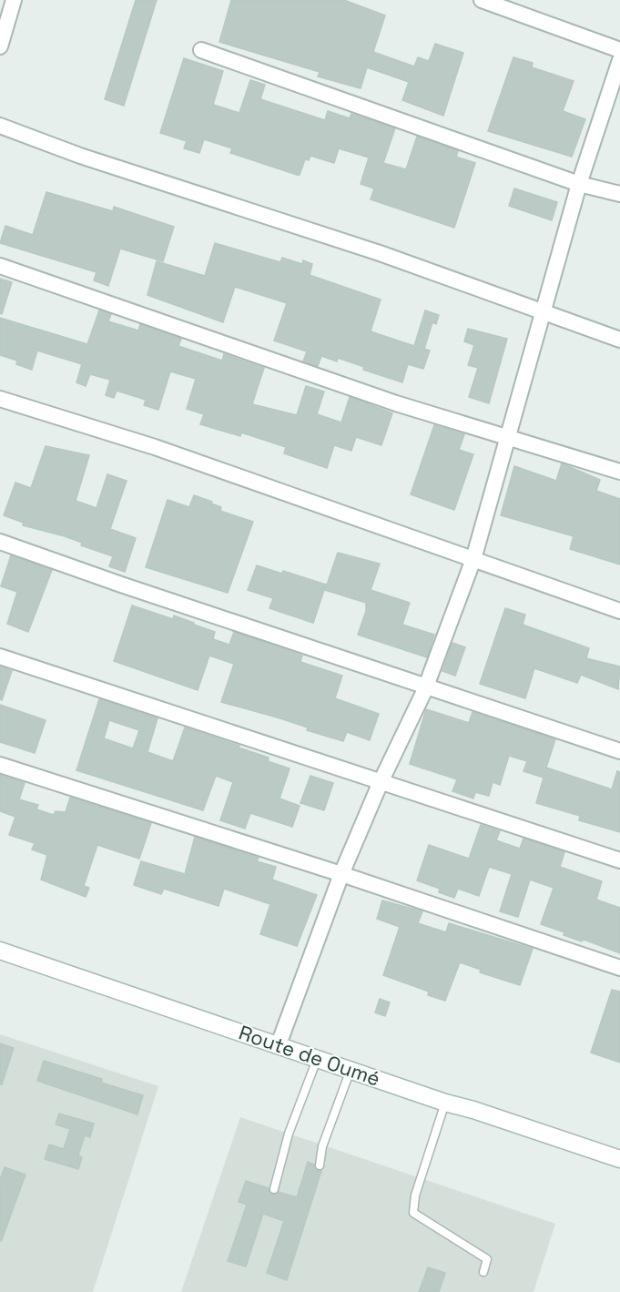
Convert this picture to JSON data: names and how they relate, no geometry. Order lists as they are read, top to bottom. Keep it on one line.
{"streets":{"street":["Route de Oumé"]}}
